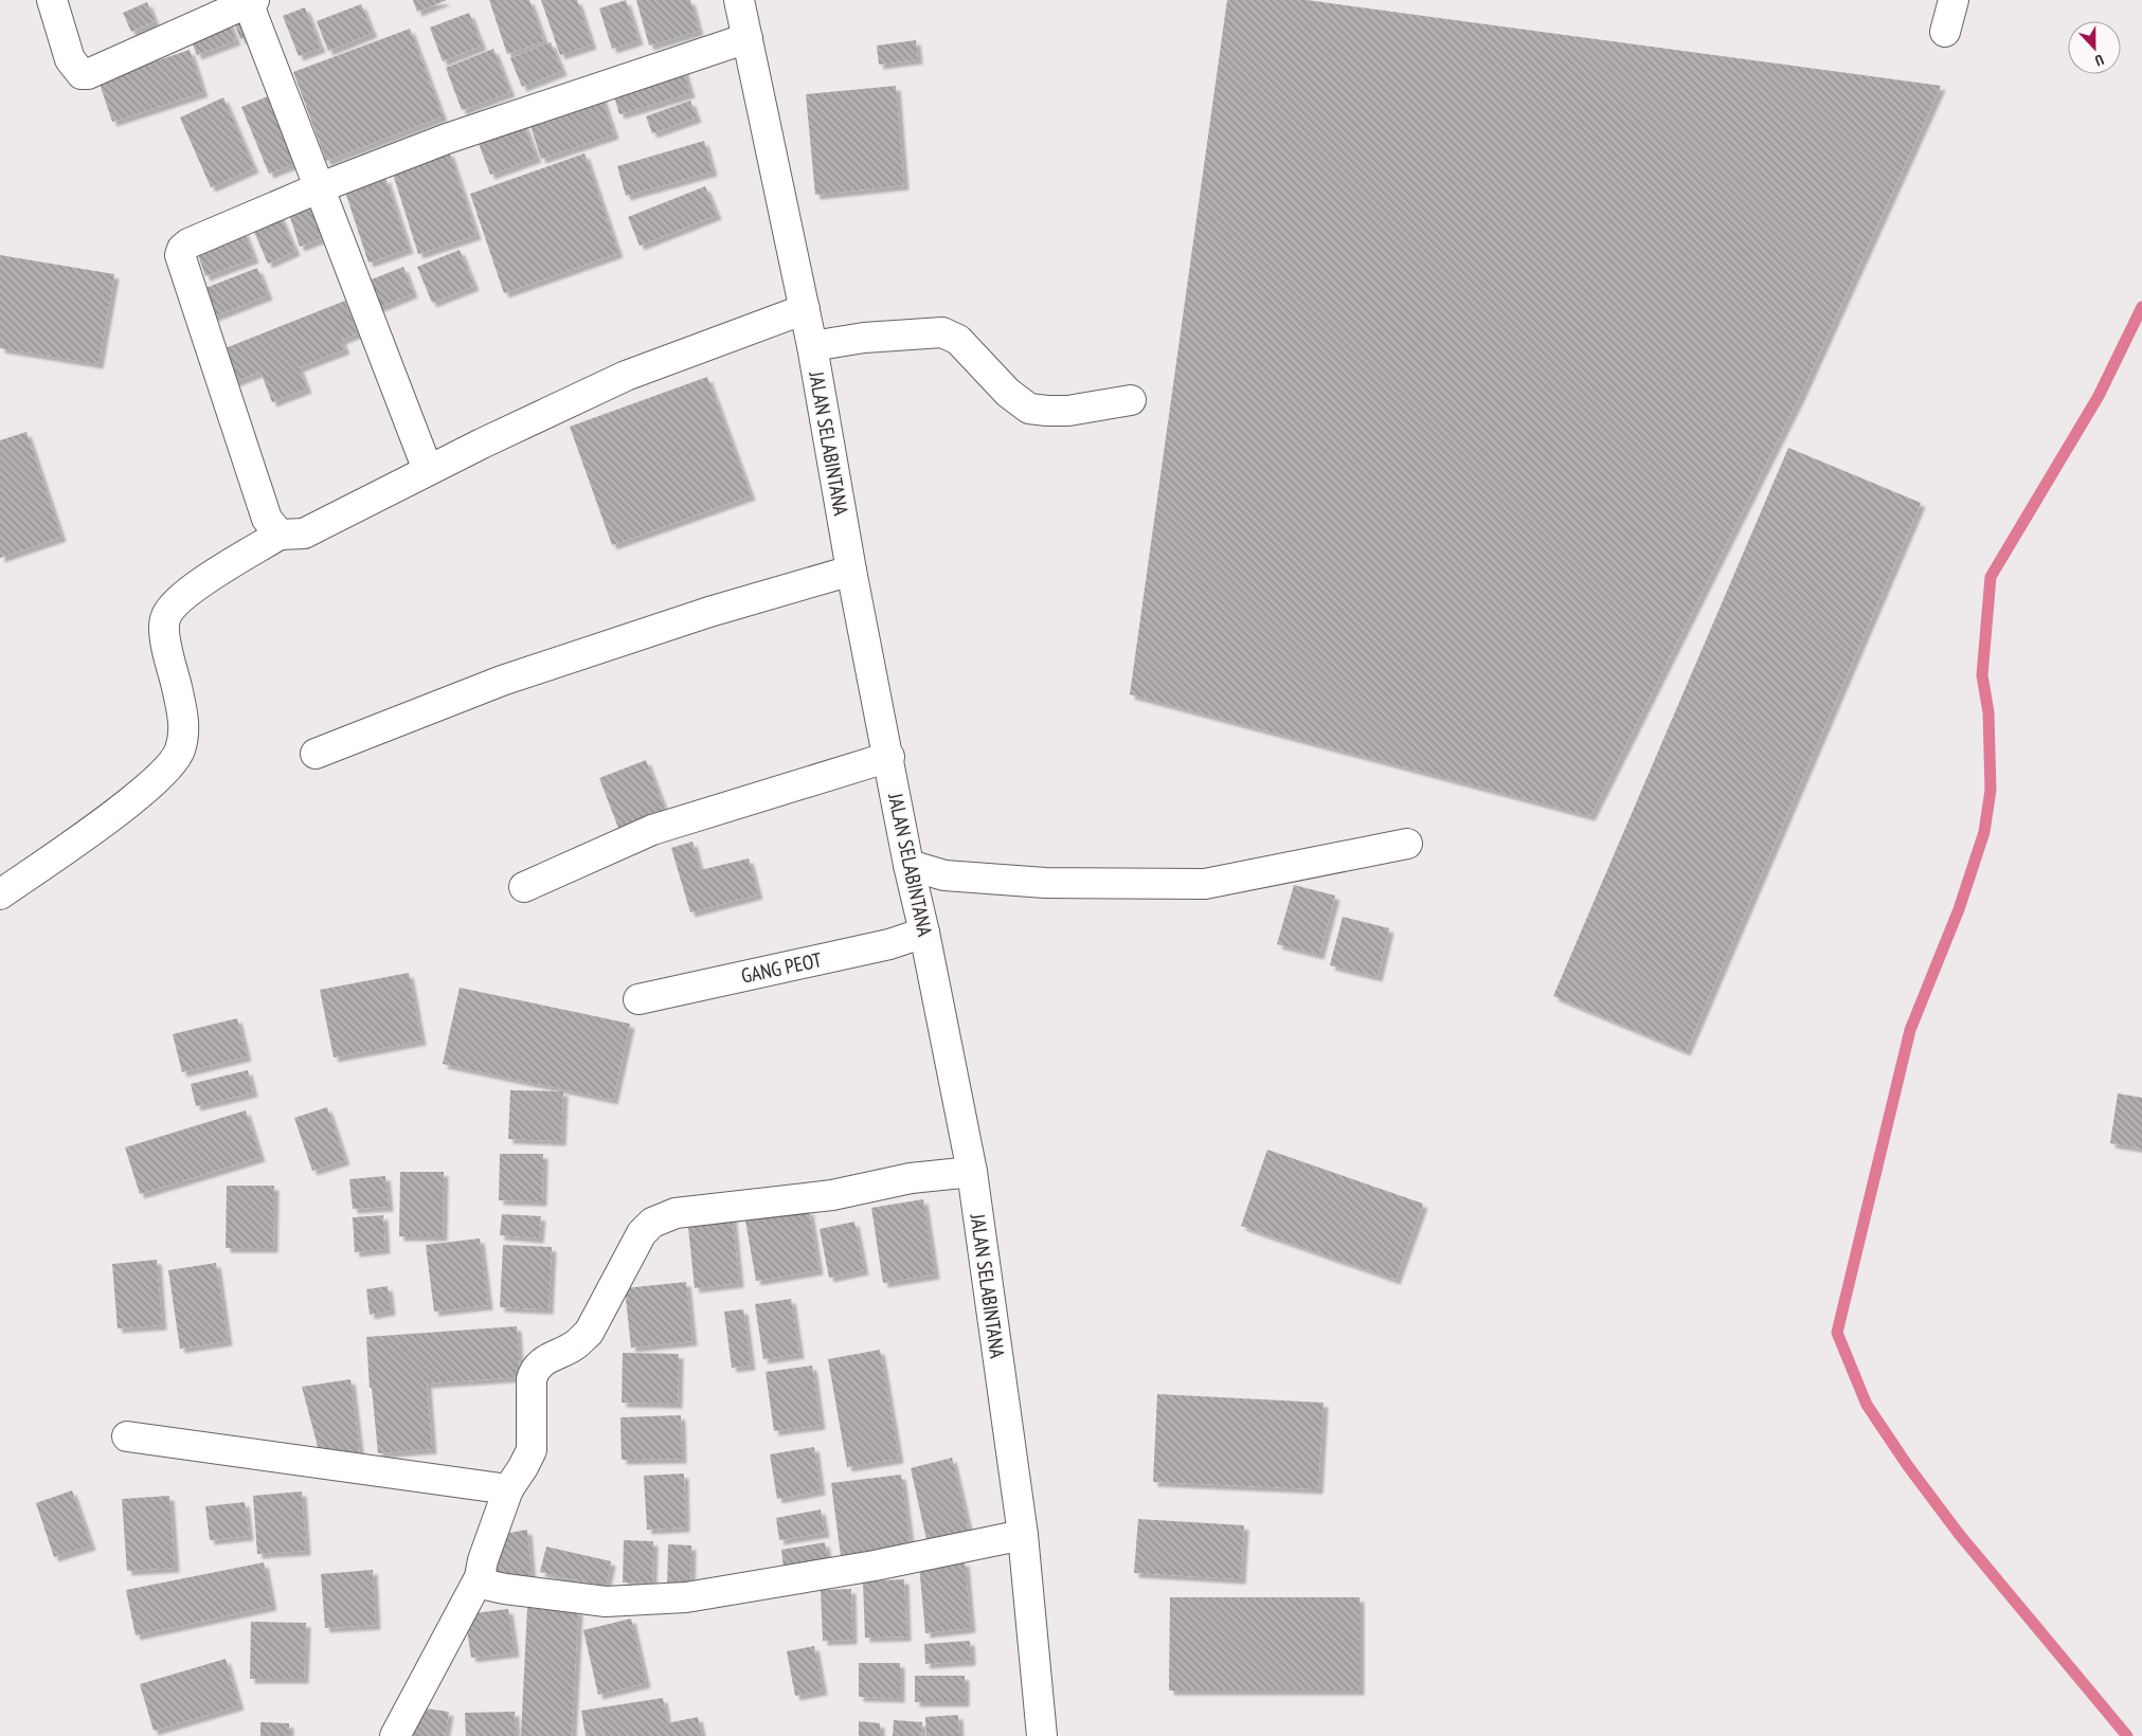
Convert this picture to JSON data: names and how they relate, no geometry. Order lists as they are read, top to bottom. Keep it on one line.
{"streets":{"street":["JALAN SELABINTANA","GANG PEOT"]},"crossings":[["JALAN SELABINTANA","GANG PEOT"]],"north":"bottom"}
